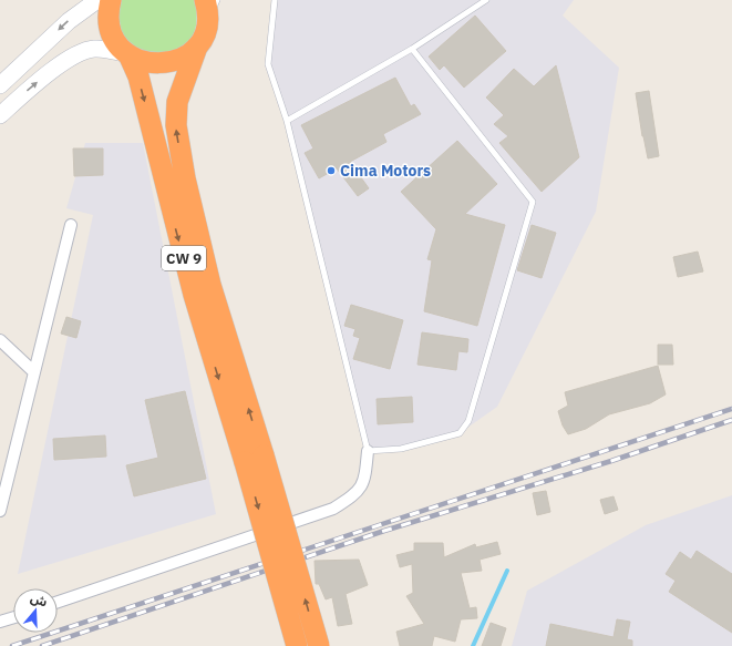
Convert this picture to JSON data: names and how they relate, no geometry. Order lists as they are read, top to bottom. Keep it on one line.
{"streets":{"highway":["CW 9"]},"places":["Cima Motors"],"north":"top"}
